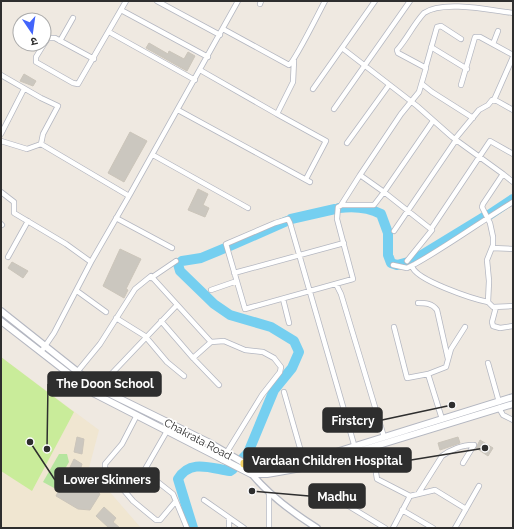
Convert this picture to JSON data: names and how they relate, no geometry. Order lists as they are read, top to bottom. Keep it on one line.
{"streets":{"main road":["Chakrata Road"]},"places":["Firstcry","Lower Skinners","Vardaan Children Hospital","The Doon School","Madhu"],"north":"bottom"}
